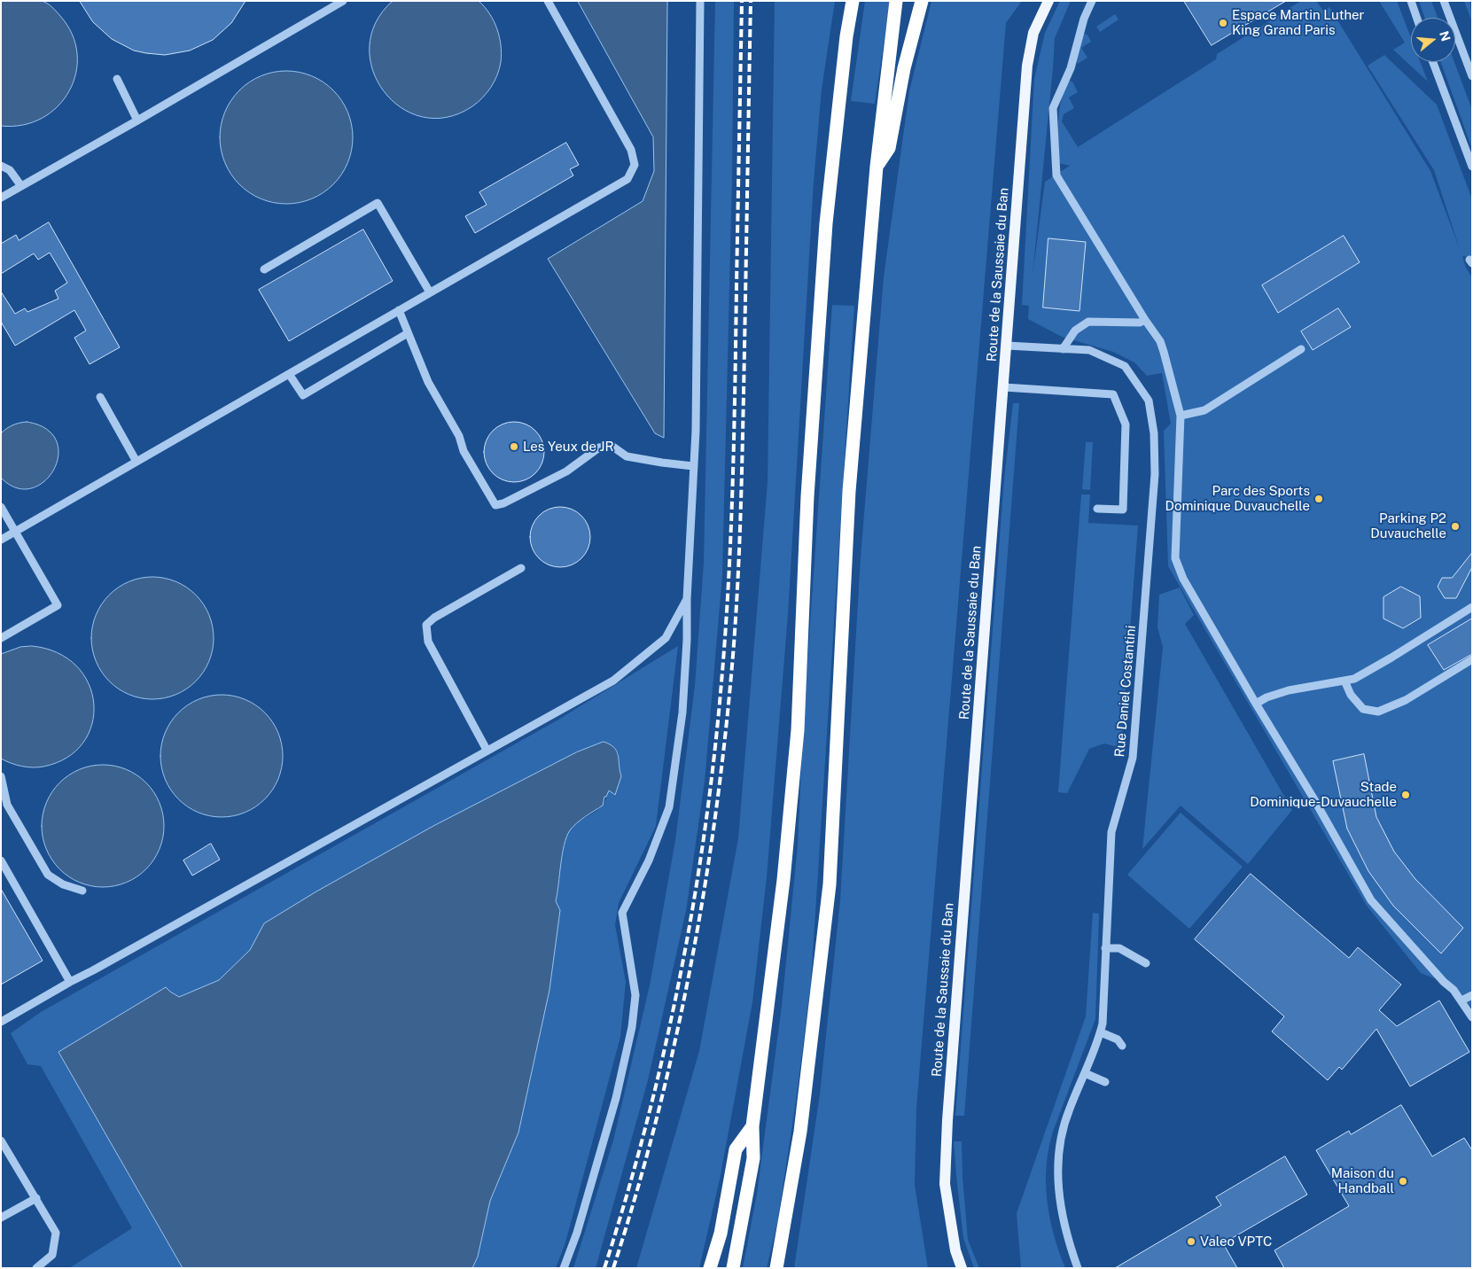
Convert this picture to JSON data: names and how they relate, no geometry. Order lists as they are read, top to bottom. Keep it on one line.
{"streets":{"main road":["Route de la Saussaie du Ban"],"street":["Rue Daniel Costantini"]},"crossings":[["Route de la Saussaie du Ban","Rue Daniel Costantini"]],"places":["Espace Martin Luther King Grand Paris","Les Yeux de JR","Parc des Sports Dominique Duvauchelle","Parking P2 Duvauchelle","Stade Dominique-Duvauchelle","Maison du Handball","Valeo VPTC"],"north":"right"}
